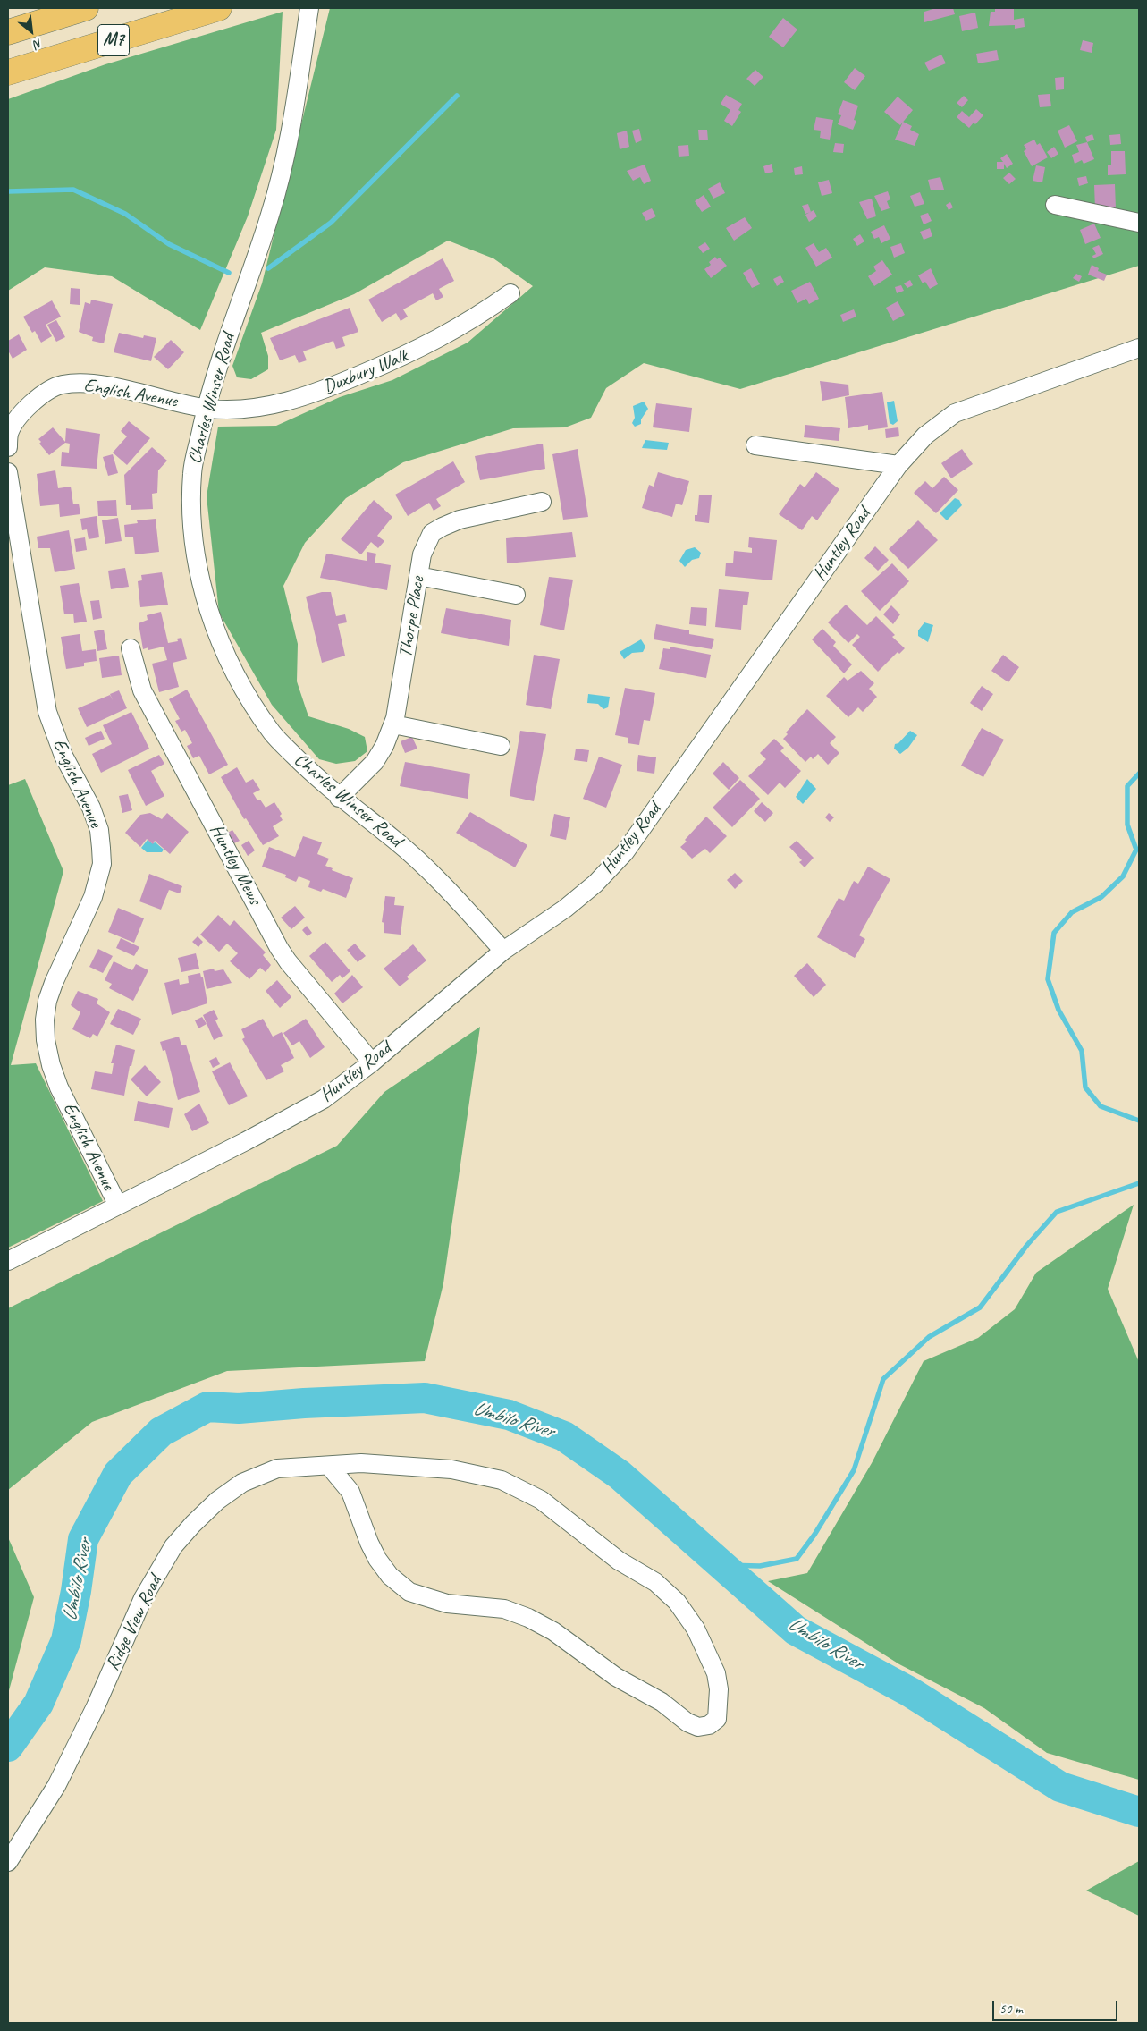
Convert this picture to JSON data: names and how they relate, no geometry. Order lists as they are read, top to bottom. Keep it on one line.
{"streets":{"highway":["M7"],"street":["Duxbury Walk","English Avenue","Charles Winser Road","Huntley Road","Thorpe Place","Huntley Mews","Ridge View Road"]},"crossings":[["Duxbury Walk","English Avenue"],["Duxbury Walk","Charles Winser Road"],["English Avenue","Charles Winser Road"],["English Avenue","Huntley Road"],["Charles Winser Road","Huntley Road"],["Charles Winser Road","Thorpe Place"],["Huntley Road","Huntley Mews"]],"water":["Umbilo River"],"scale_bar":"50 m","north":"bottom right"}
